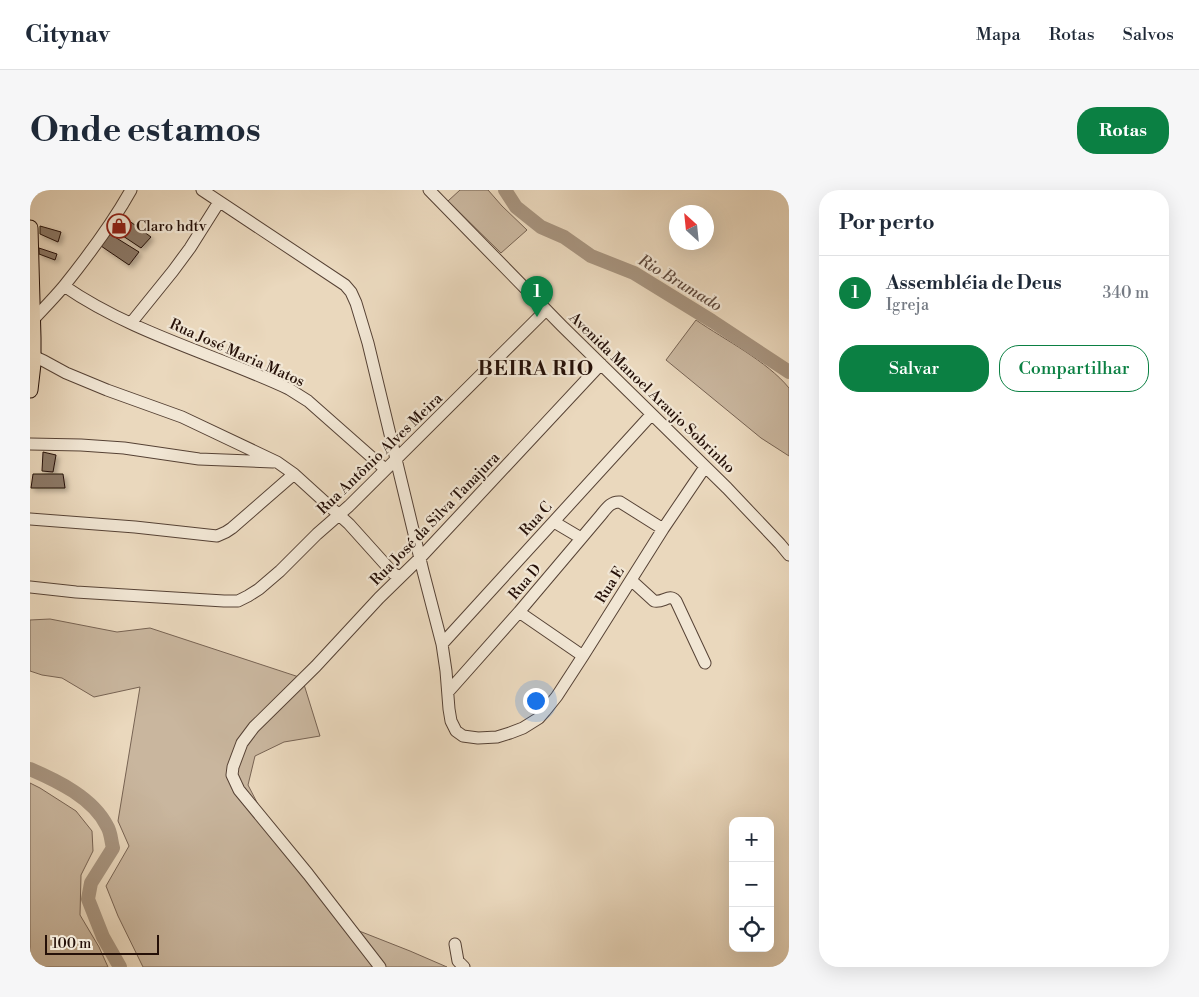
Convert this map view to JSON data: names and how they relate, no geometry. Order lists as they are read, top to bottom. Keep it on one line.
{"streets":{"street":["Rua José Maria Matos","Avenida Manoel Araujo Sobrinho","Rua Antônio Alves Meira","Rua José da Silva Tanajura","Rua C","Rua D","Rua E"]},"crossings":[["Rua José Maria Matos","Rua Antônio Alves Meira"],["Avenida Manoel Araujo Sobrinho","Rua Antônio Alves Meira"],["Avenida Manoel Araujo Sobrinho","Rua José da Silva Tanajura"],["Avenida Manoel Araujo Sobrinho","Rua C"],["Avenida Manoel Araujo Sobrinho","Rua E"],["Rua D","Rua E"]],"districts":["BEIRA RIO"],"water":["Rio Brumado"],"places":{"shop":["Claro hdtv"]},"scale_bar":"100 m","north":"top left","page":{"header":"Citynav","nav":["Mapa","Rotas","Salvos"],"buttons":["Rotas",["Salvar","Compartilhar"]],"title":"Onde estamos","heading":"Por perto","list":[{"mark":"1","name":"Assembléia de Deus","note":"Igreja","value":"340 m"}],"pins":"1","map_buttons":["+","−"],"scale":"100 m"}}
